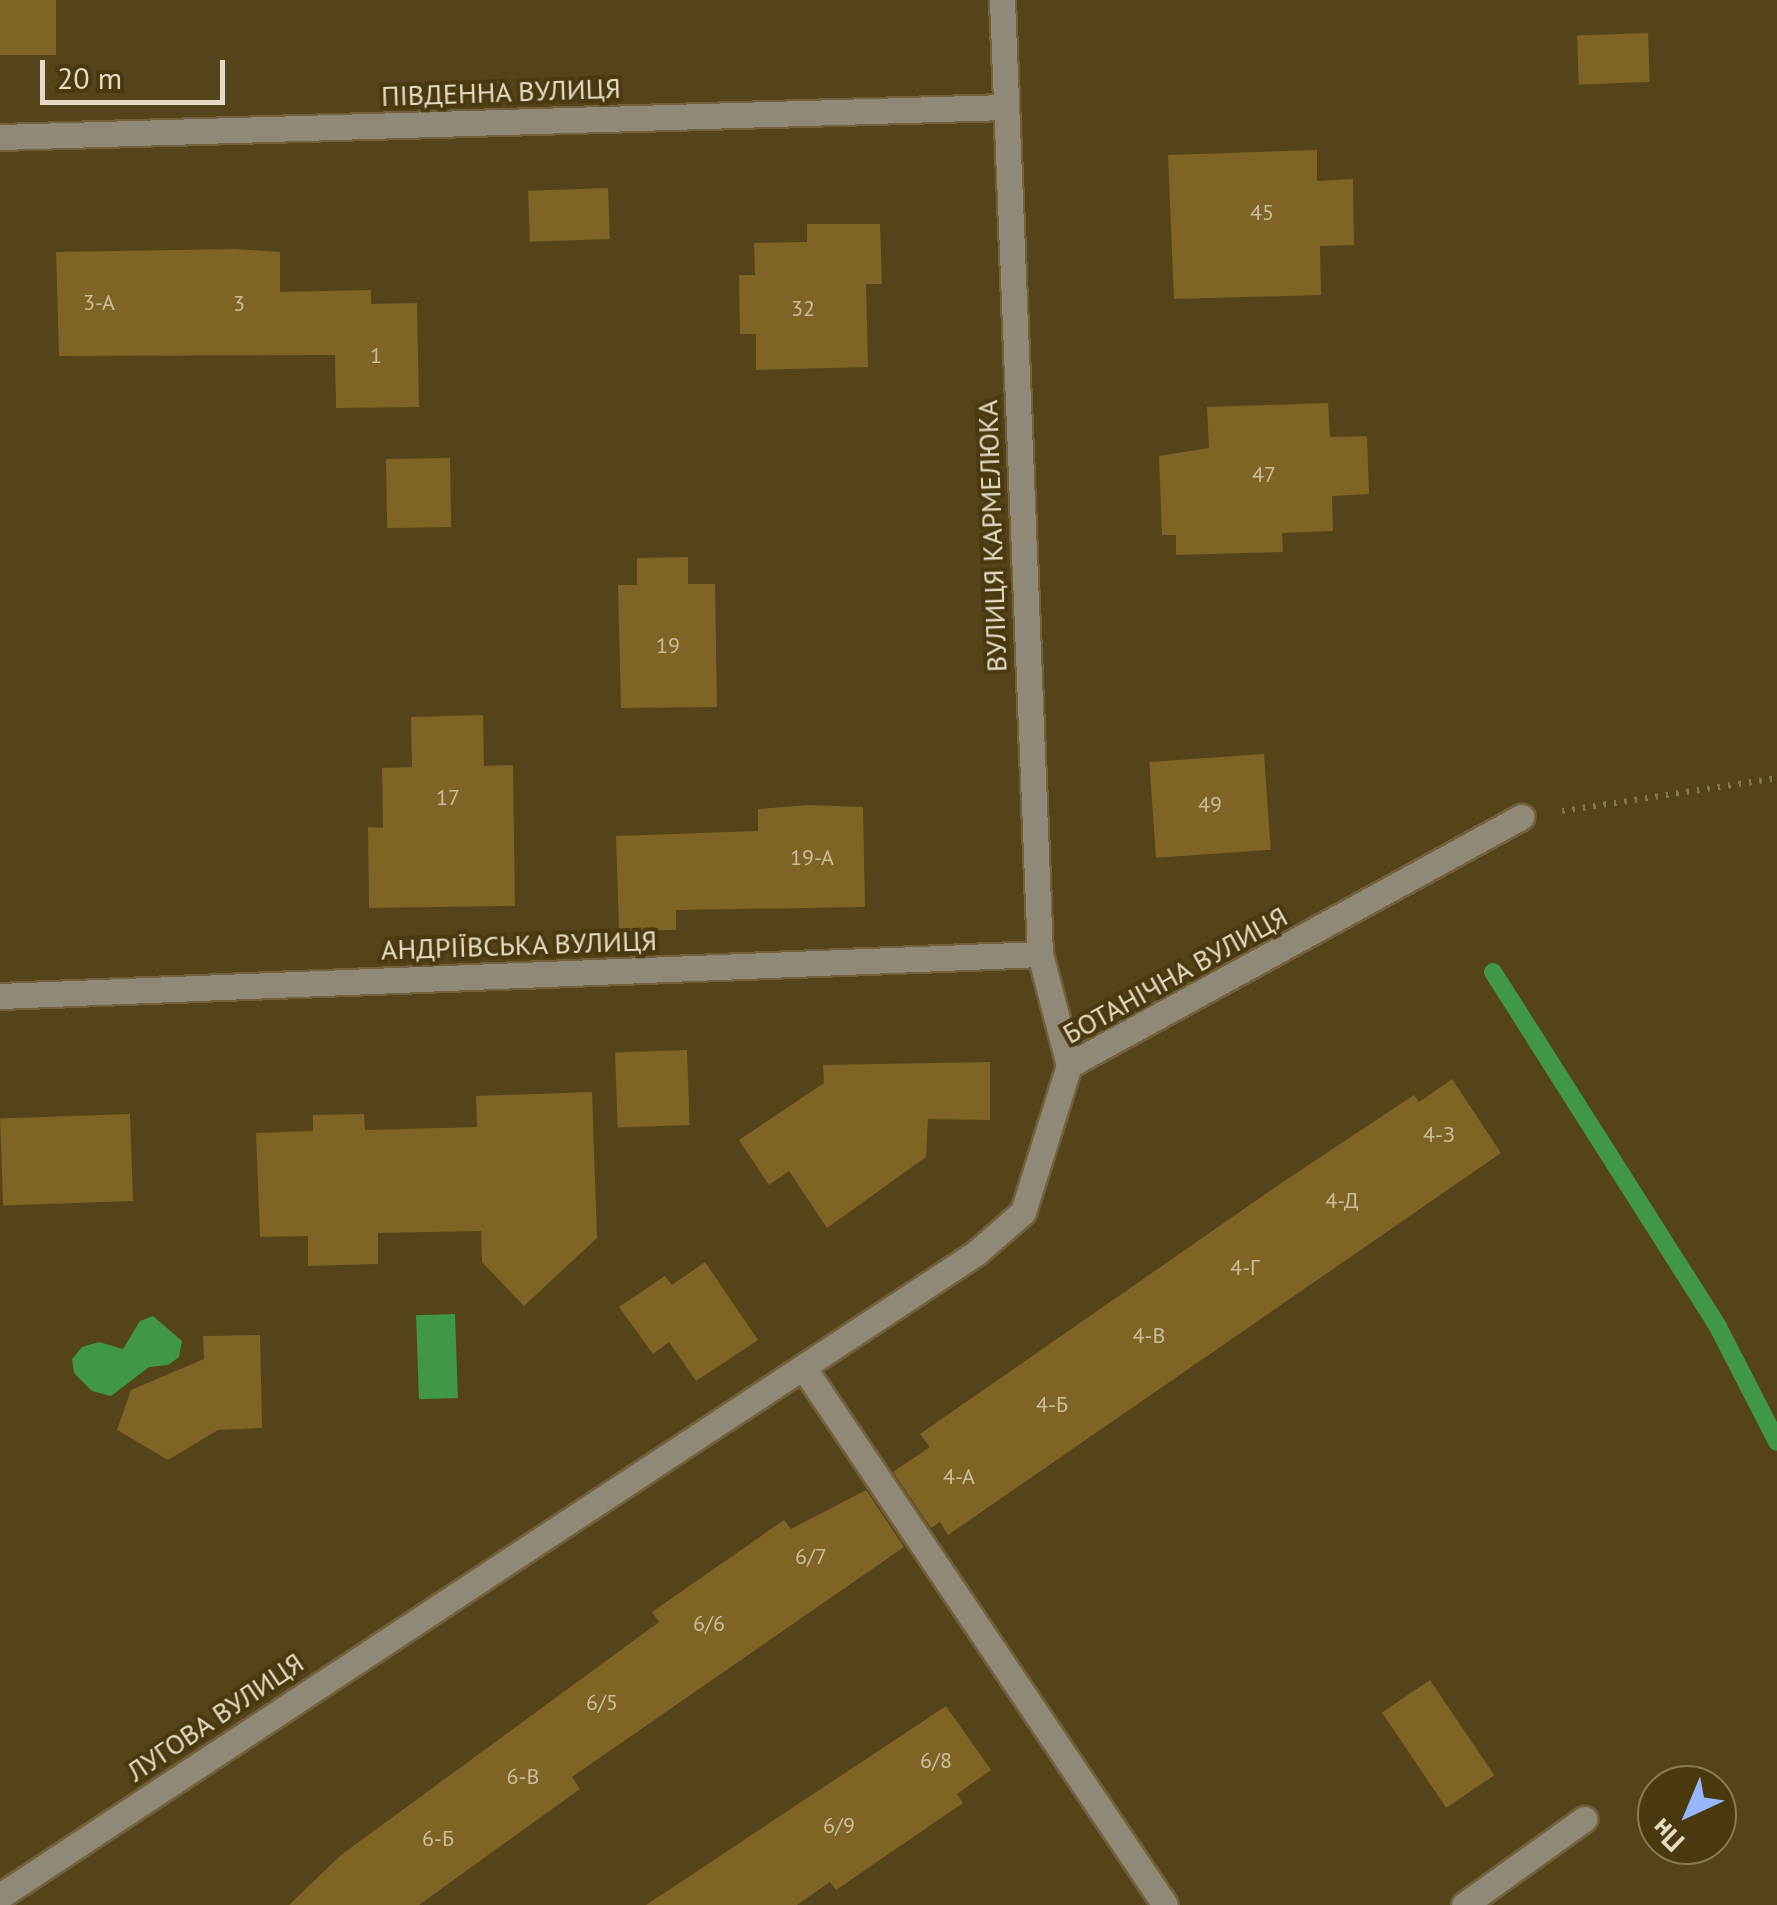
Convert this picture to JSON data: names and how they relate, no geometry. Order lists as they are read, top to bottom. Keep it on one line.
{"streets":{"street":["ПІВДЕННА ВУЛИЦЯ","ВУЛИЦЯ КАРМЕЛЮКА","АНДРІЇВСЬКА ВУЛИЦЯ","БОТАНІЧНА ВУЛИЦЯ","ЛУГОВА ВУЛИЦЯ"]},"crossings":[["ПІВДЕННА ВУЛИЦЯ","ВУЛИЦЯ КАРМЕЛЮКА"],["ВУЛИЦЯ КАРМЕЛЮКА","АНДРІЇВСЬКА ВУЛИЦЯ"],["ВУЛИЦЯ КАРМЕЛЮКА","БОТАНІЧНА ВУЛИЦЯ"],["БОТАНІЧНА ВУЛИЦЯ","ЛУГОВА ВУЛИЦЯ"]],"house_numbers":["45","3-А","3","32","1","47","19","17","49","19-А","4-З","4-Д","4-Г","4-В","4-Б","4-А","6/7","6/6","6/5","6/8","6-В","6/9","6-Б"],"scale_bar":"20 m","north":"bottom left"}
